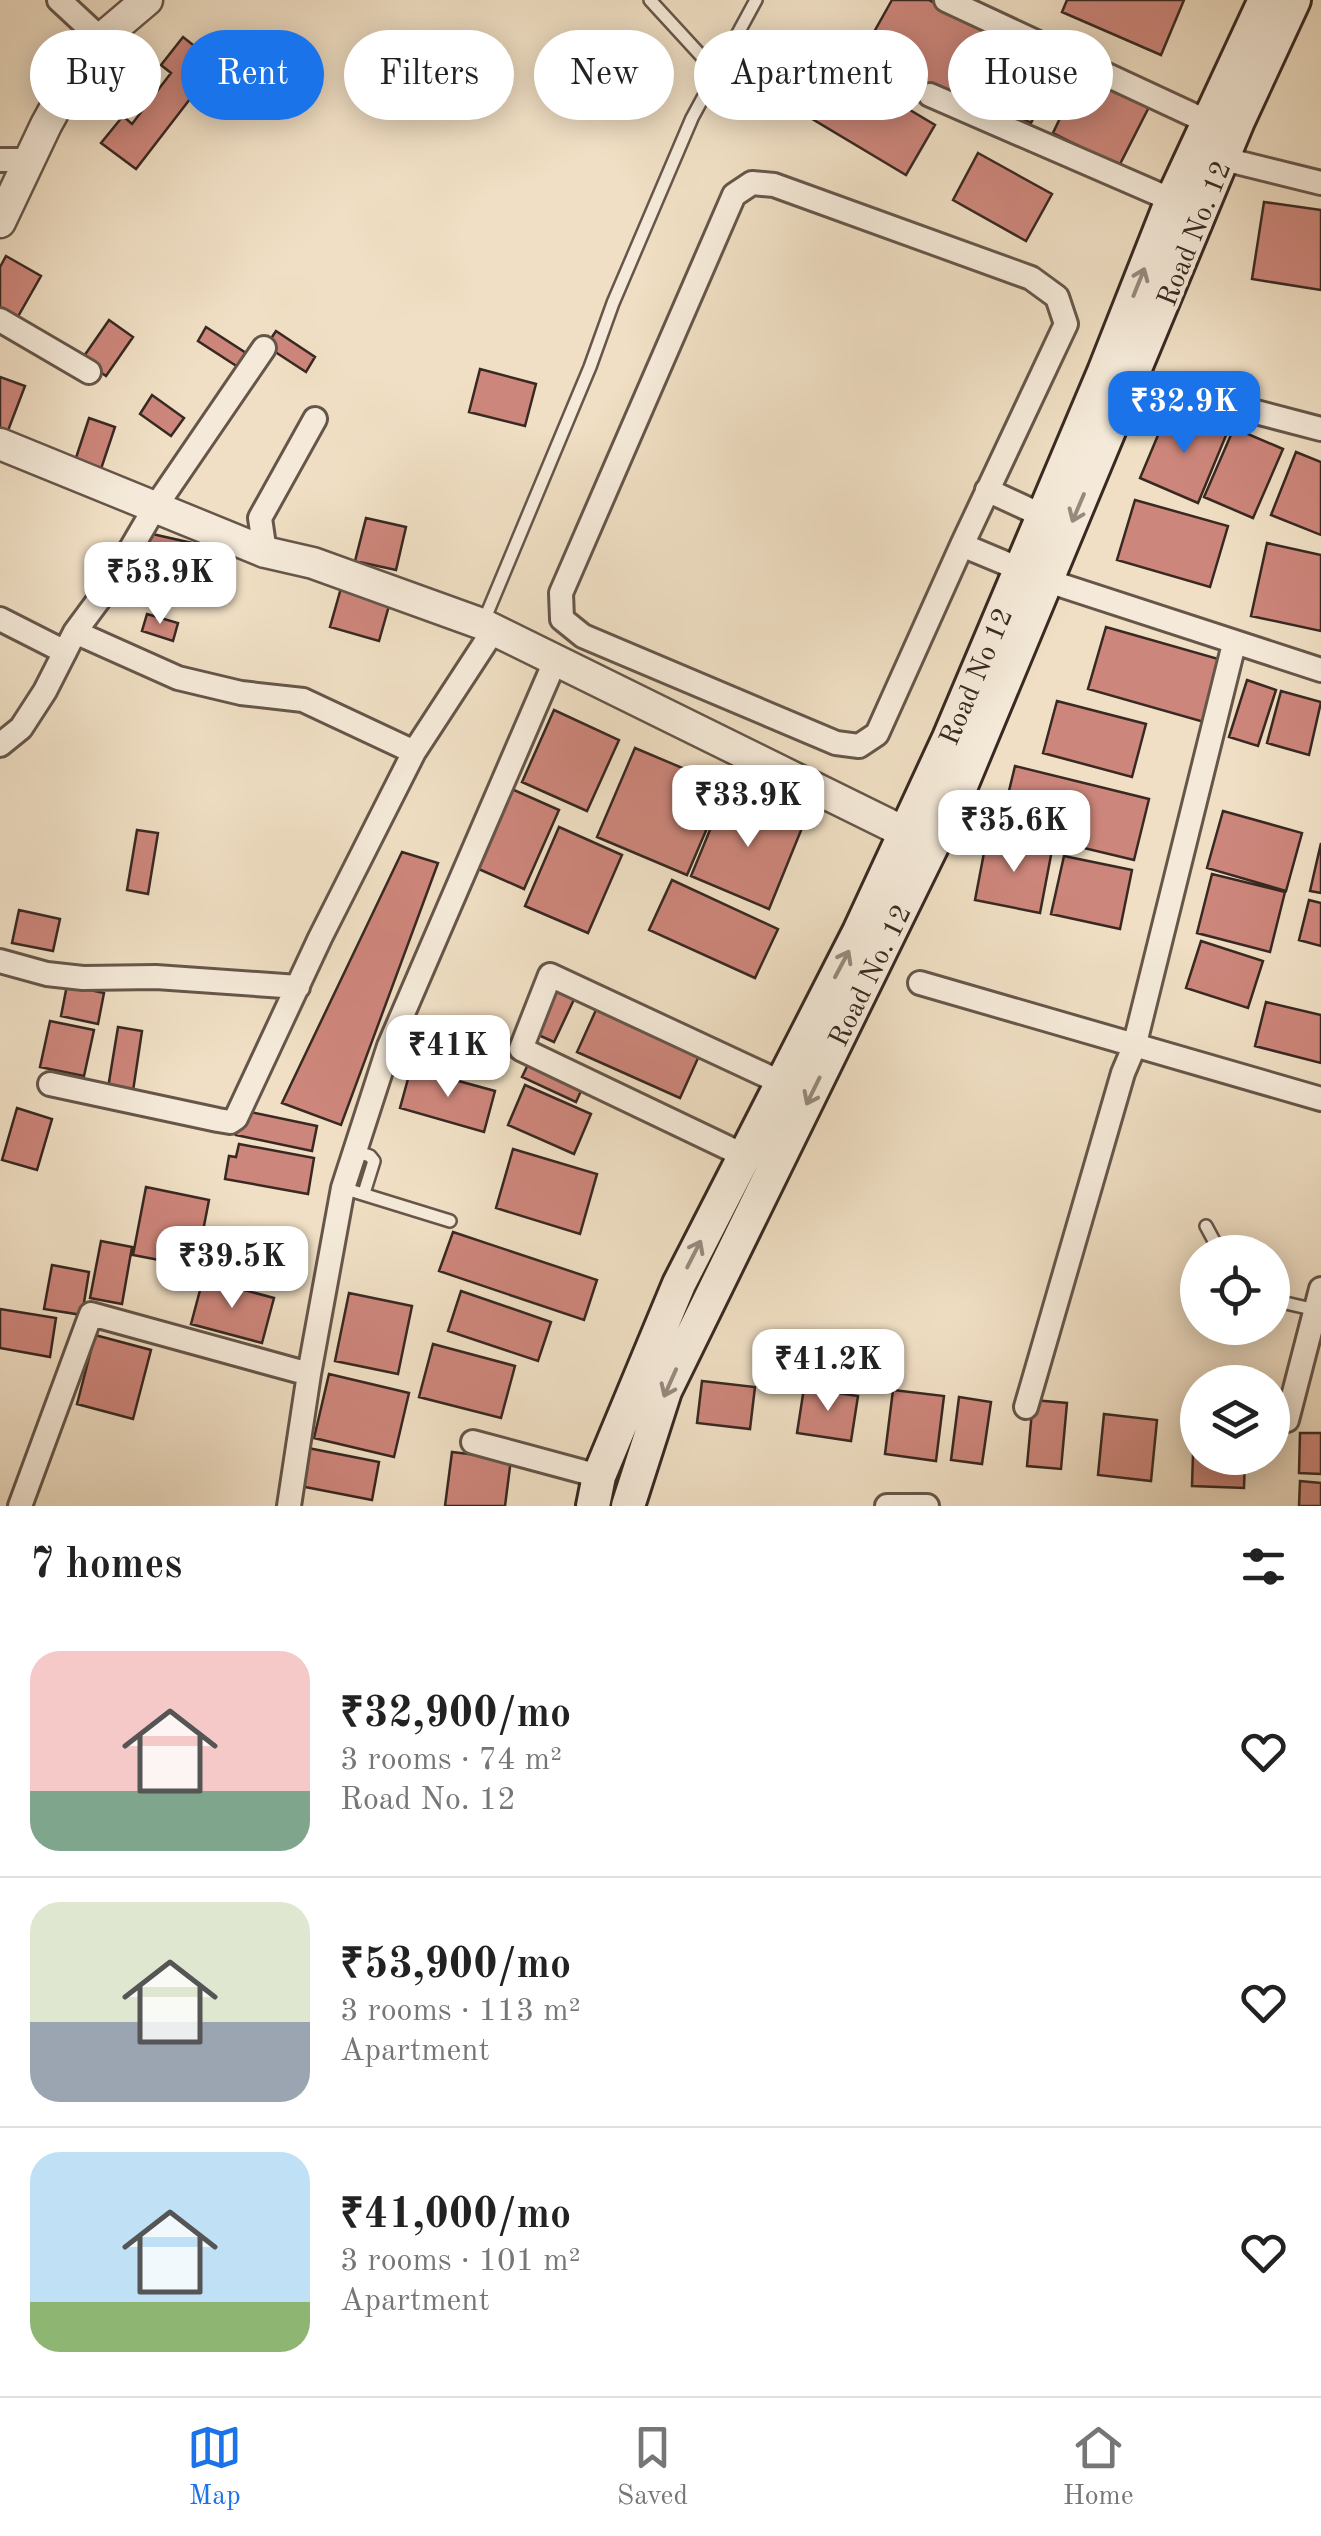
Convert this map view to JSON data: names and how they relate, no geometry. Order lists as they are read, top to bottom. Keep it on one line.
{"streets":{"main road":["Road No. 12","Road No 12"]},"crossings":[["Road No. 12","Road No 12"]],"one_way":["Road No. 12","Road No 12"],"page":{"chip":["Buy","Rent","Filters","New","Apartment","House"],"price":["₹32.9K","₹53.9K","₹33.9K","₹35.6K","₹41K","₹39.5K","₹41.2K"],"heading":"7 homes","list":[{"name":"₹32,900/mo","note":"3 rooms · 74 m² · Road No. 12"},{"name":"₹53,900/mo","note":"3 rooms · 113 m² · Apartment"},{"name":"₹41,000/mo","note":"3 rooms · 101 m² · Apartment"}],"tabs":["Map","Saved","Home"]}}
